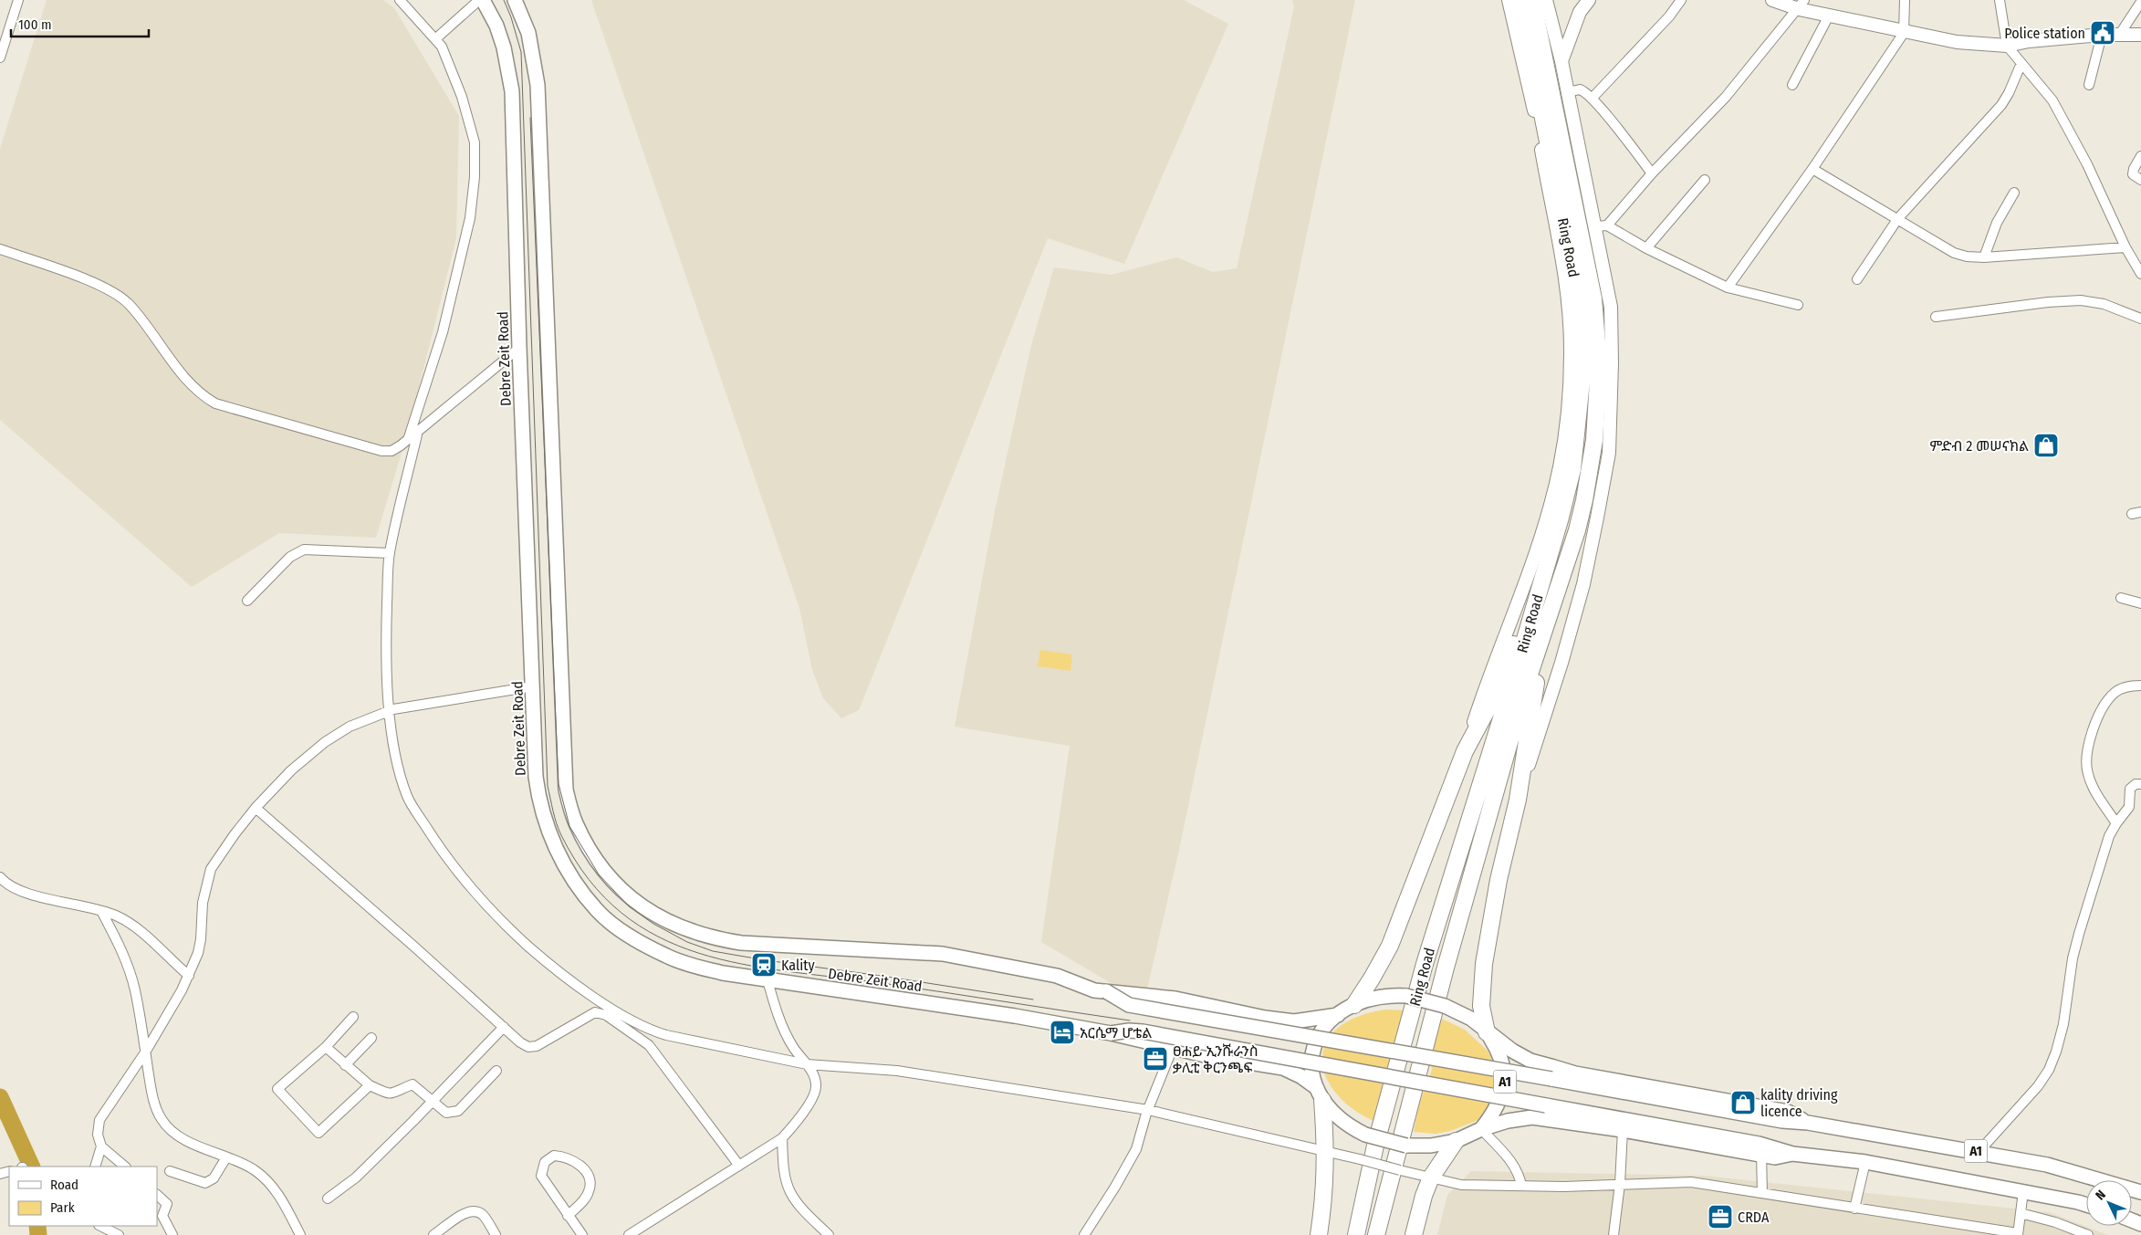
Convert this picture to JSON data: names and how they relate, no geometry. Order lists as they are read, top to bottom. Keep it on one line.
{"streets":{"highway":["Ring Road"],"main road":["Debre Zeit Road","A1"]},"places":{"public building":["Police station"],"shop":["ምድብ 2 መሠናክል","kality driving licence"],"station":["Kality"],"hotel":["አርሴማ ሆቴል"],"office":["ፀሐይ ኢንሹራንስ ቃሊቲ ቅርንጫፍ","CRDA"]},"legend":["Road","Park"],"scale_bar":"100 m","north":"top left"}
